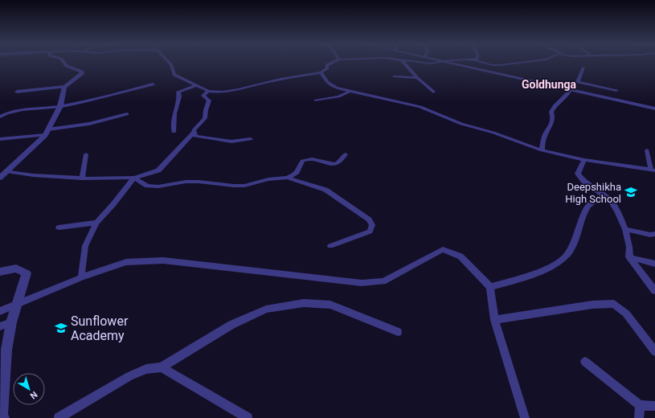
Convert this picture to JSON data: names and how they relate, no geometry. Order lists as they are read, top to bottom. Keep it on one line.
{"districts":["Goldhunga"],"places":{"school or university":["Deepshikha High School","Sunflower Academy"]},"north":"bottom right"}
